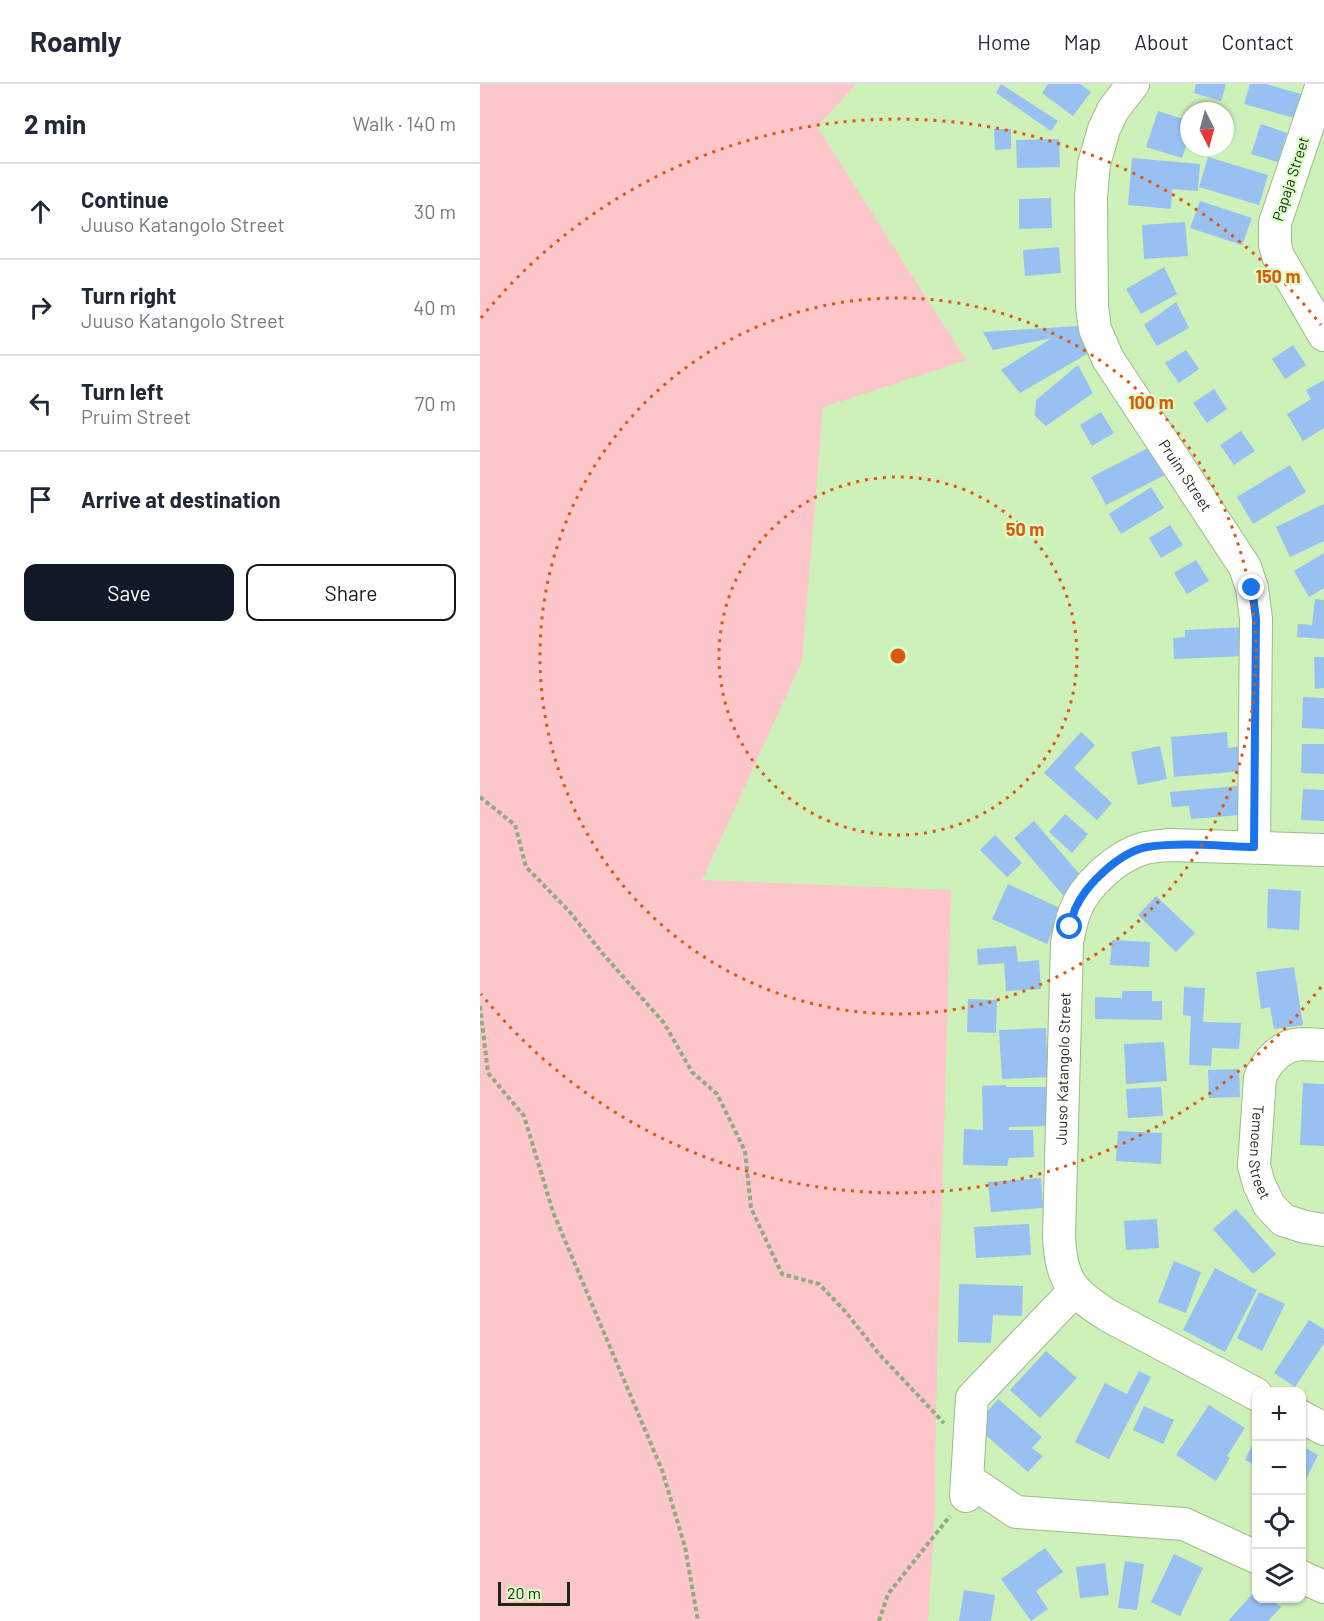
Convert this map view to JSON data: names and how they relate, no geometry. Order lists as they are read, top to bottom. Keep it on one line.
{"streets":{"street":["Papaja Street","Pruim Street","Juuso Katangolo Street","Temoen Street"]},"crossings":[["Pruim Street","Juuso Katangolo Street"]],"scale_bar":"20 m","north":"bottom","page":{"header":"Roamly","nav":["Home","Map","About","Contact"],"heading":["2 min","Walk · 140 m"],"list":[["Continue","Juuso Katangolo Street","30 m"],["Turn right","Juuso Katangolo Street","40 m"],["Turn left","Pruim Street","70 m"],"Arrive at destination"],"buttons":["Save","Share"],"map_buttons":["+","−"],"scale":"20 m"},"rings":["150 m","100 m","50 m"]}
